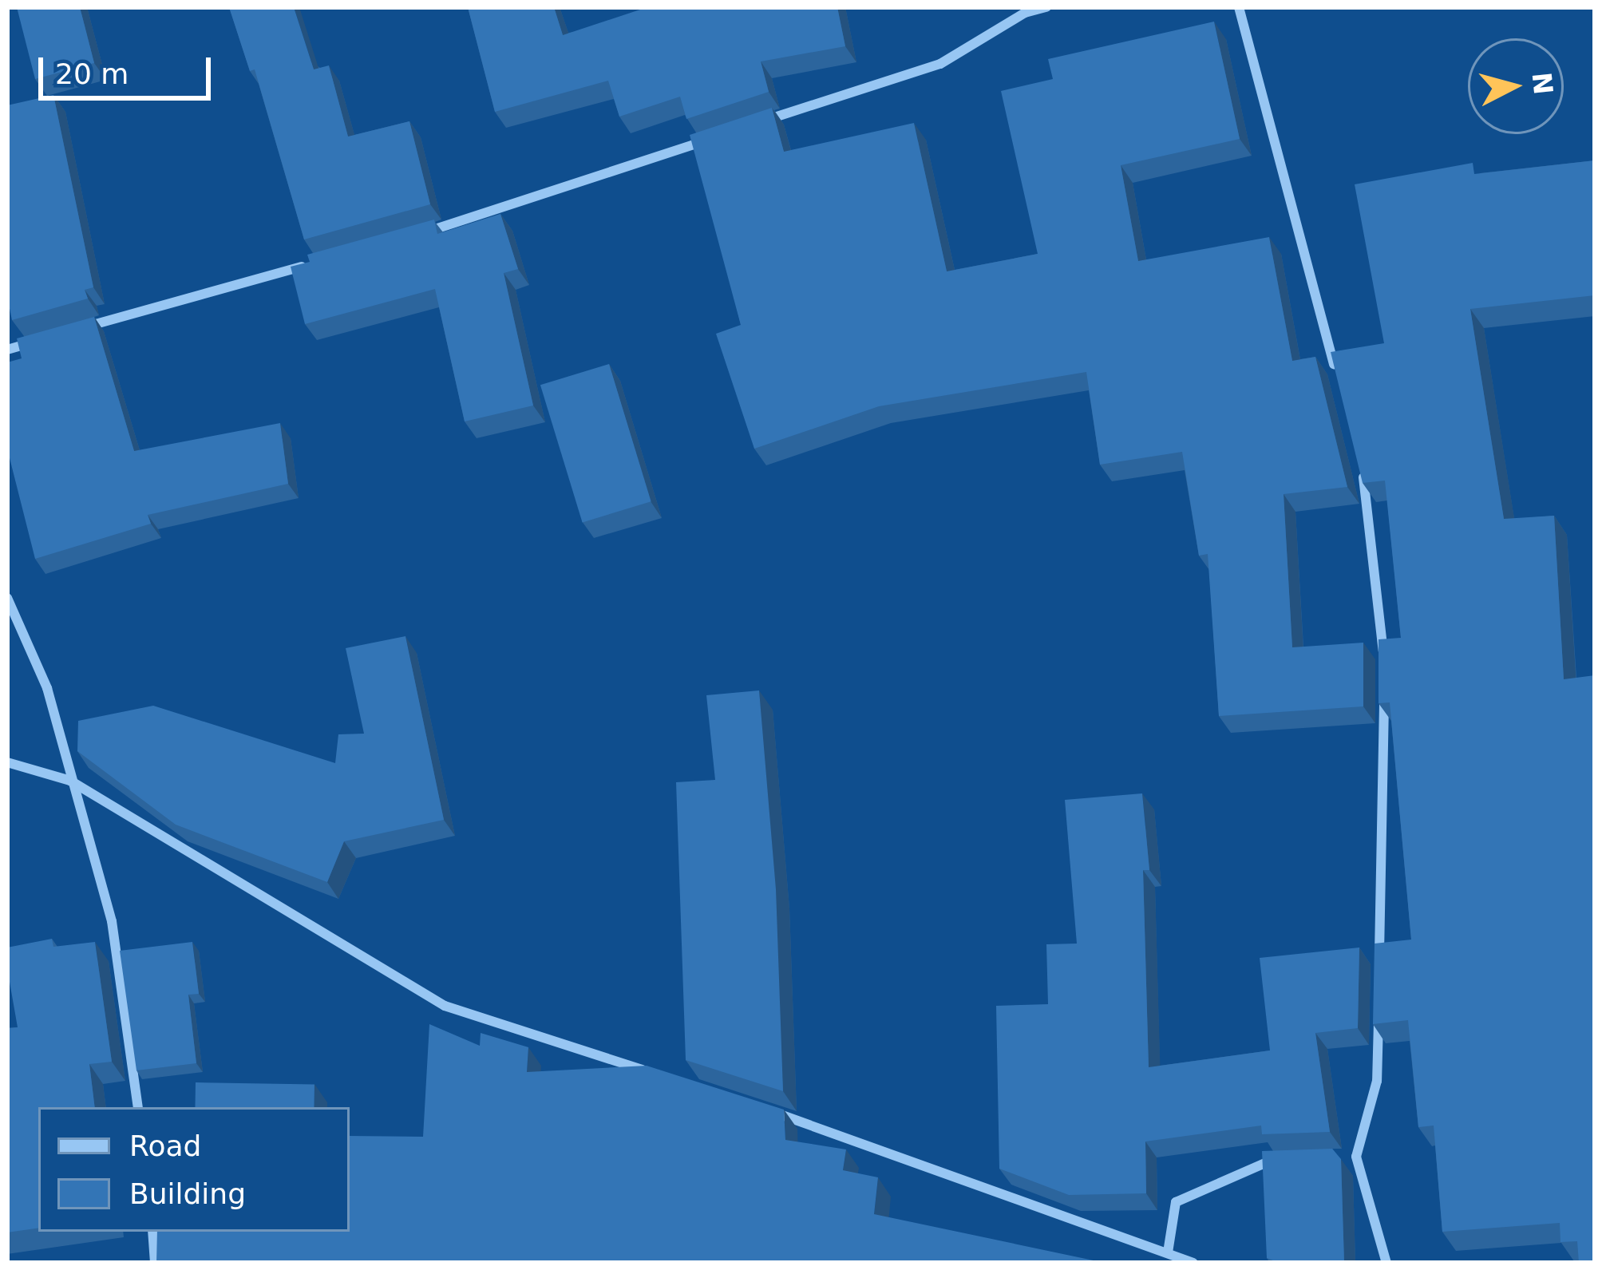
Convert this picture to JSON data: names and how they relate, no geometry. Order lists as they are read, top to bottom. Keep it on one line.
{"legend":["Road","Building"],"scale_bar":"20 m","north":"right"}
